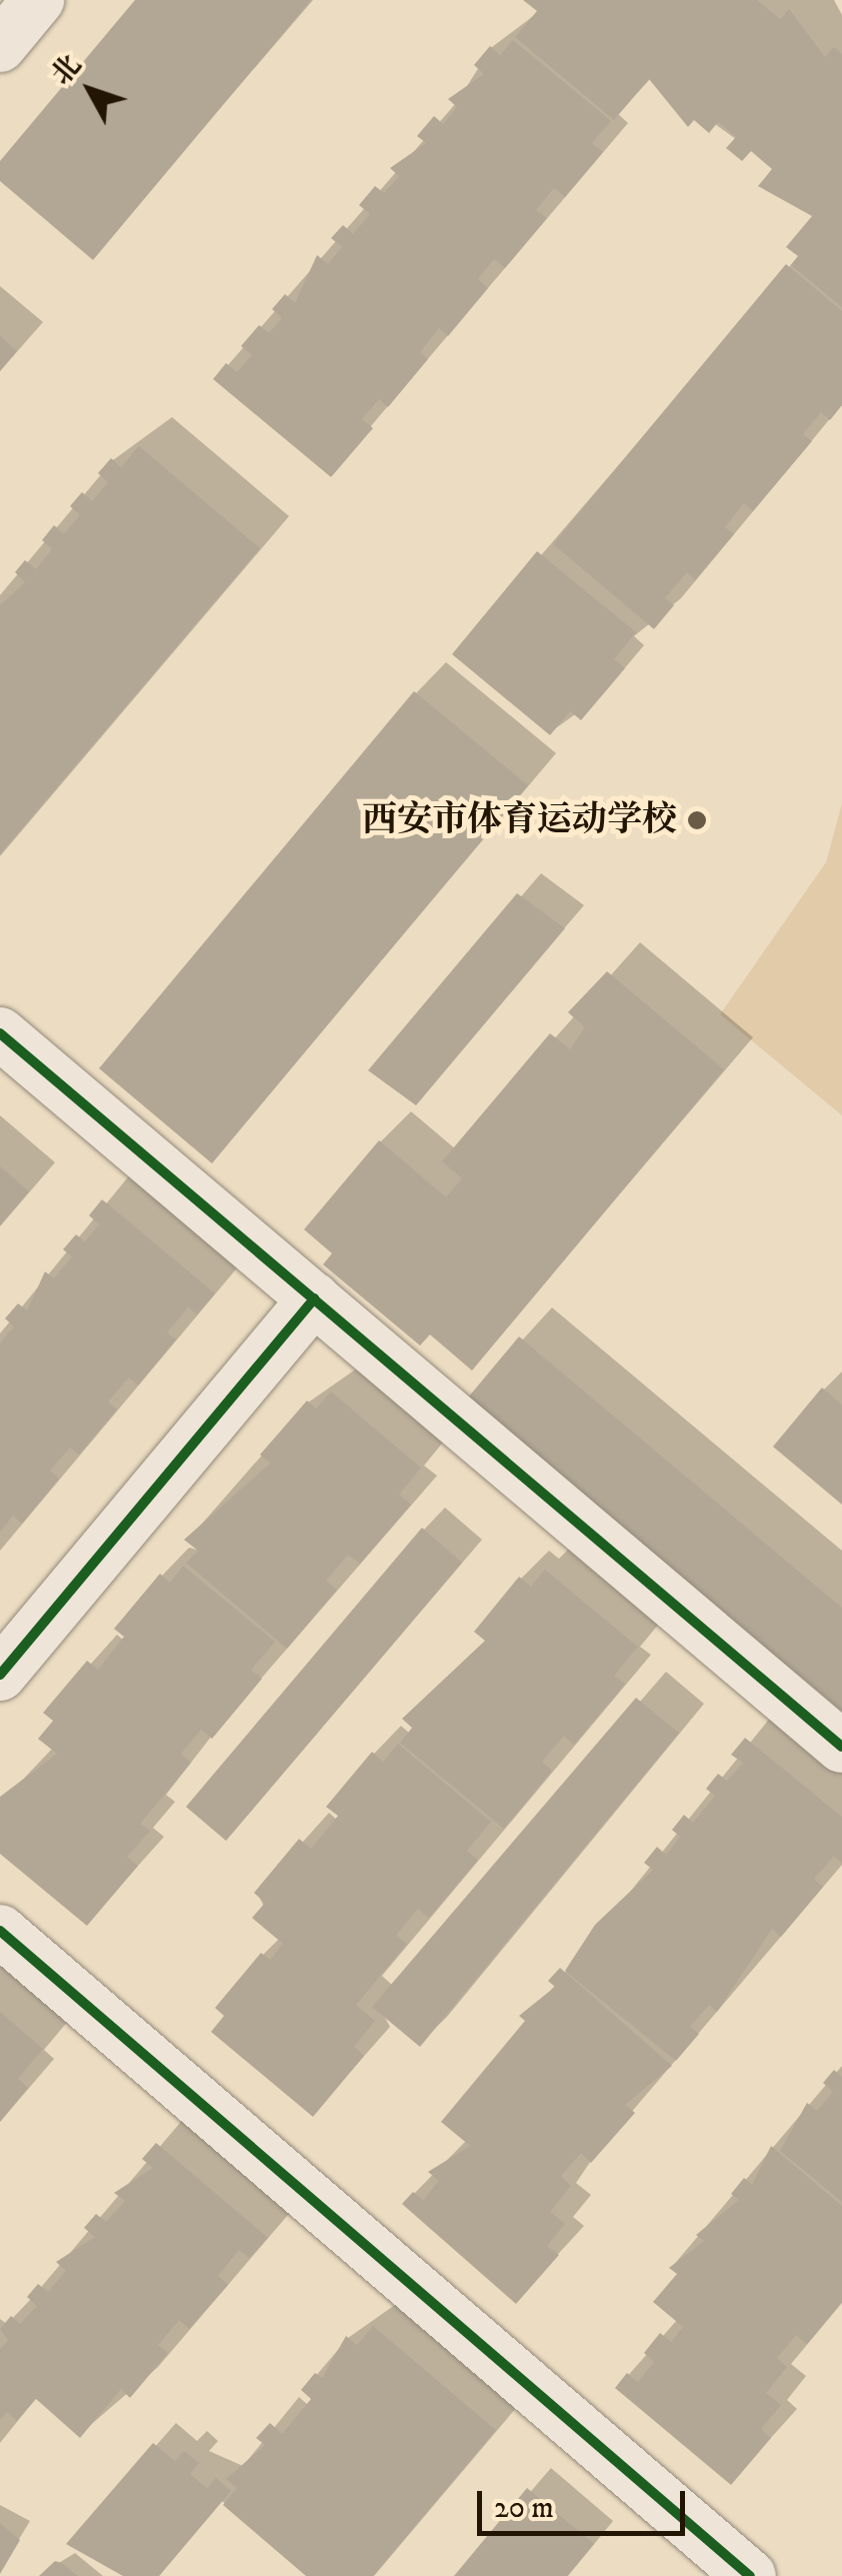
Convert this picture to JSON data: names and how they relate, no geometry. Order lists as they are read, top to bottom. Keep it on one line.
{"places":["西安市体育运动学校"],"scale_bar":"20 m","north":"top left"}
